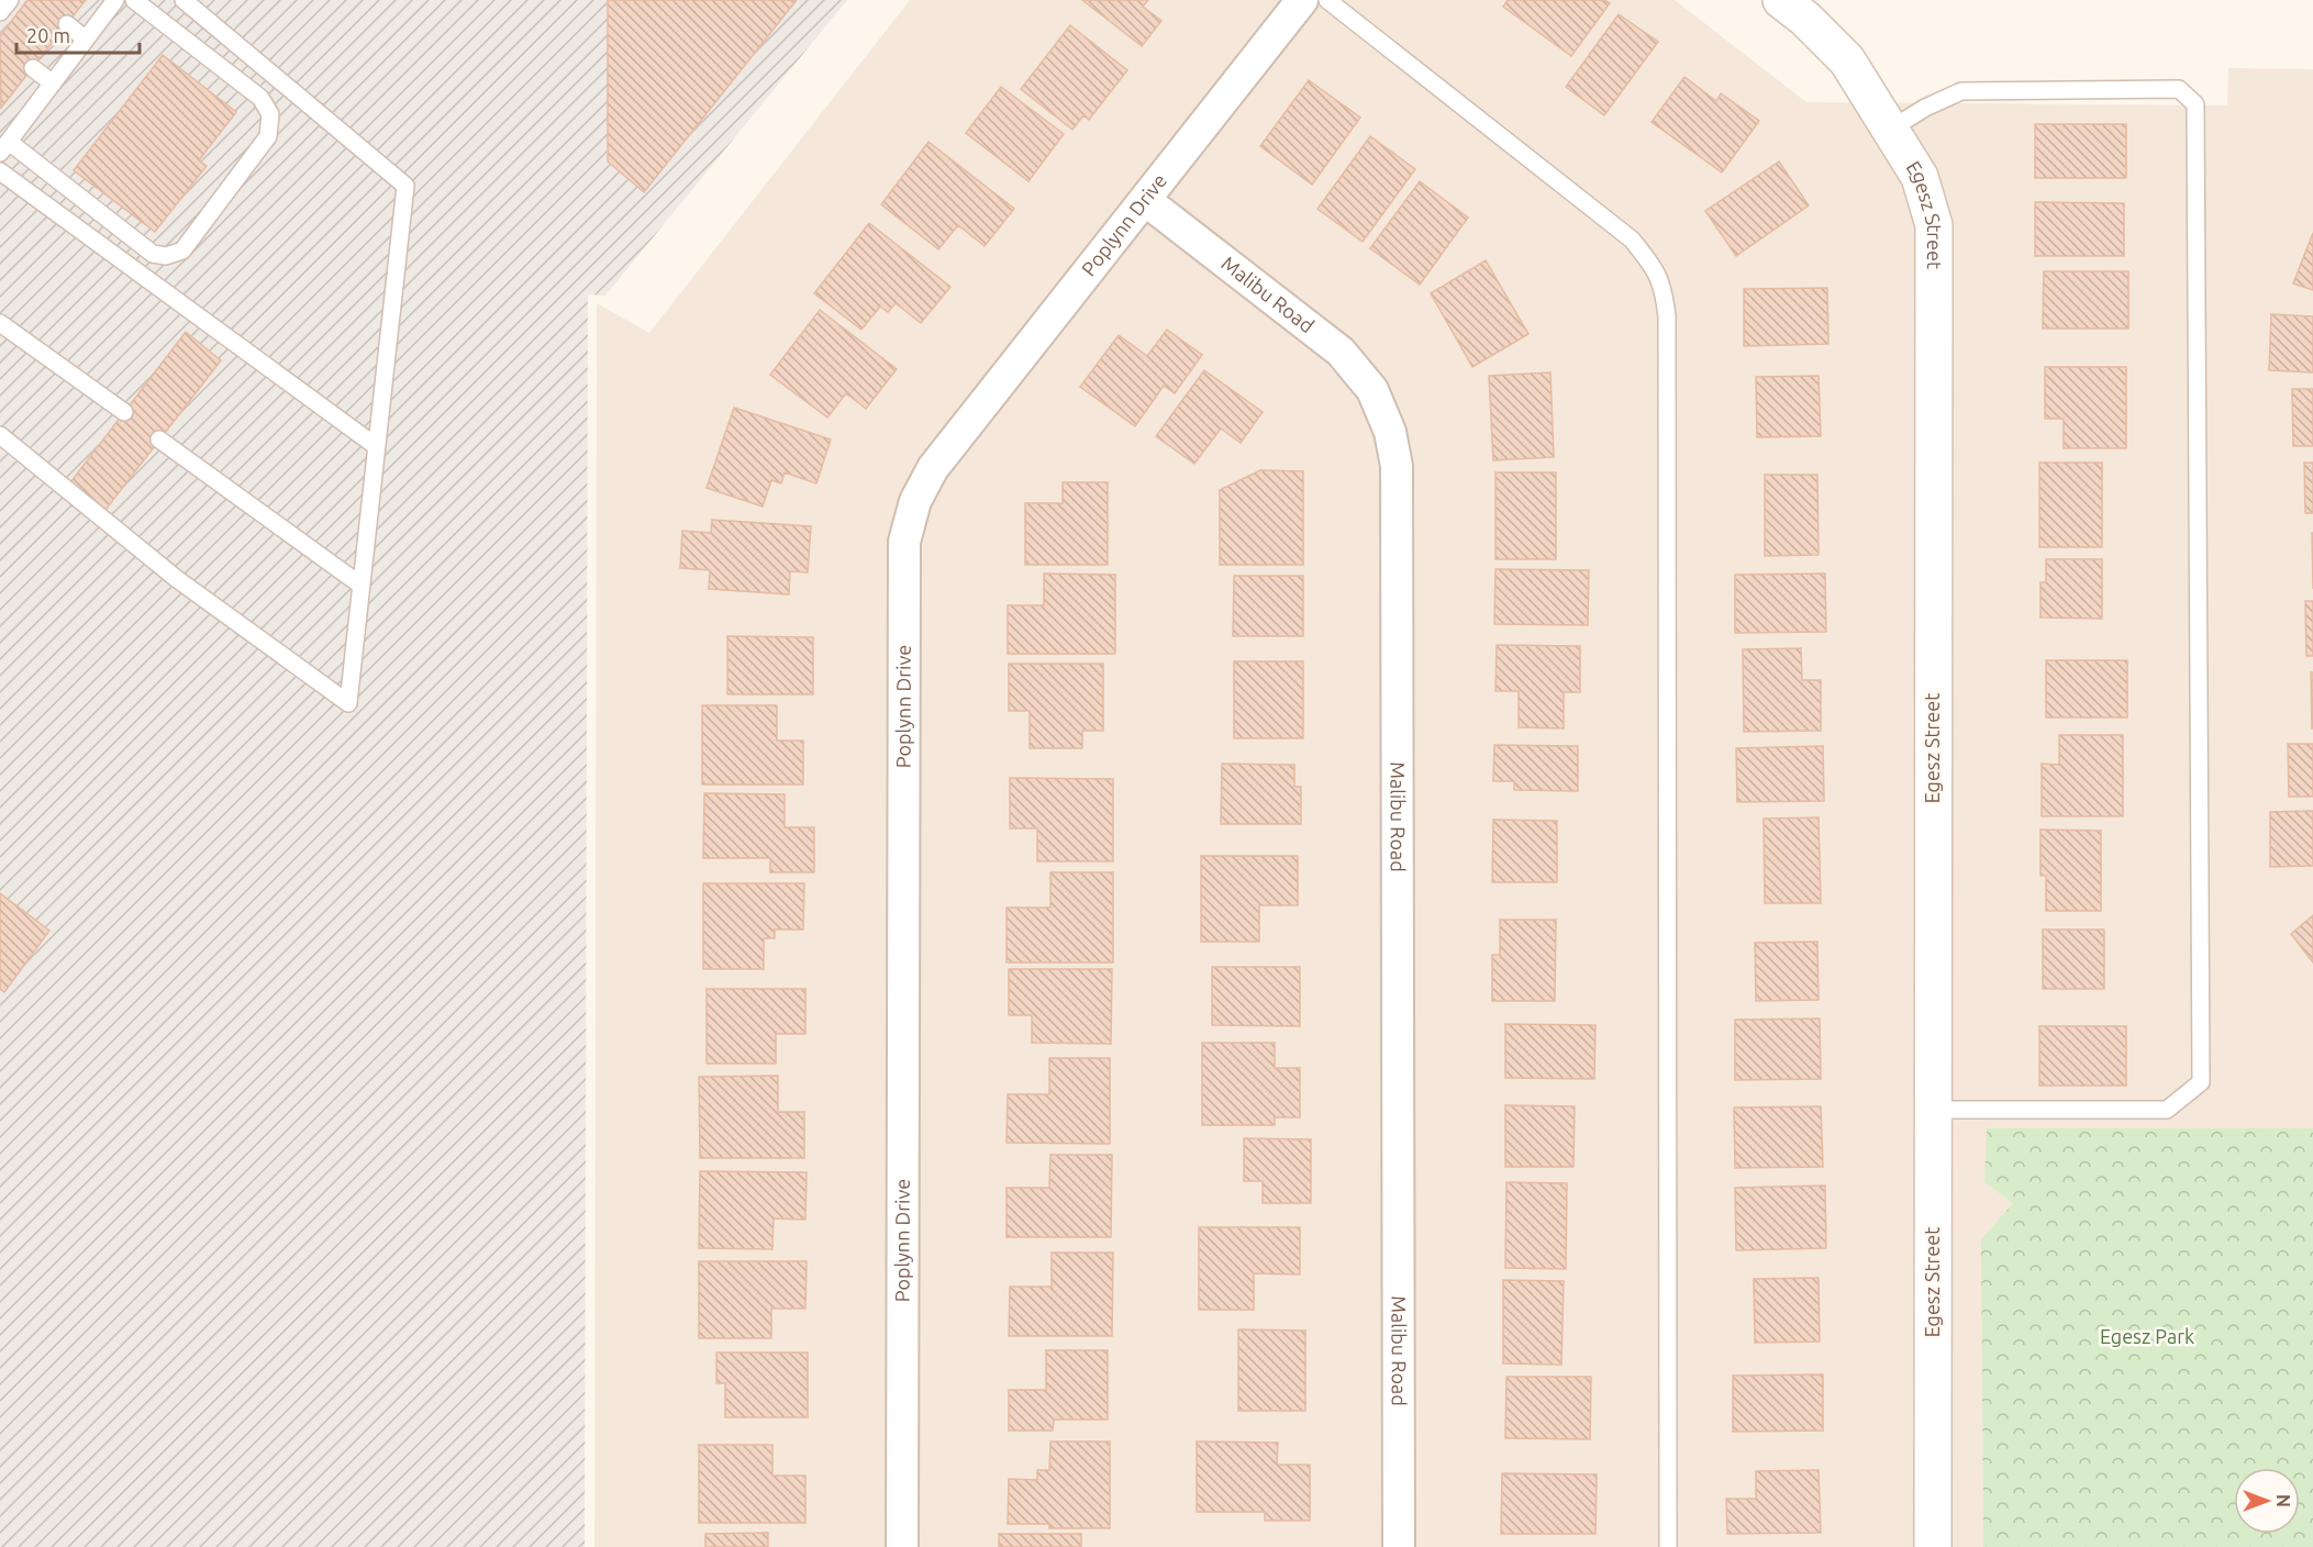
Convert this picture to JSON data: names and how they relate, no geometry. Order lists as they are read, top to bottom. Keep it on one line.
{"streets":{"street":["Egesz Street","Poplynn Drive","Malibu Road"]},"crossings":[["Poplynn Drive","Malibu Road"]],"parks":["Egesz Park"],"scale_bar":"20 m","north":"right"}
